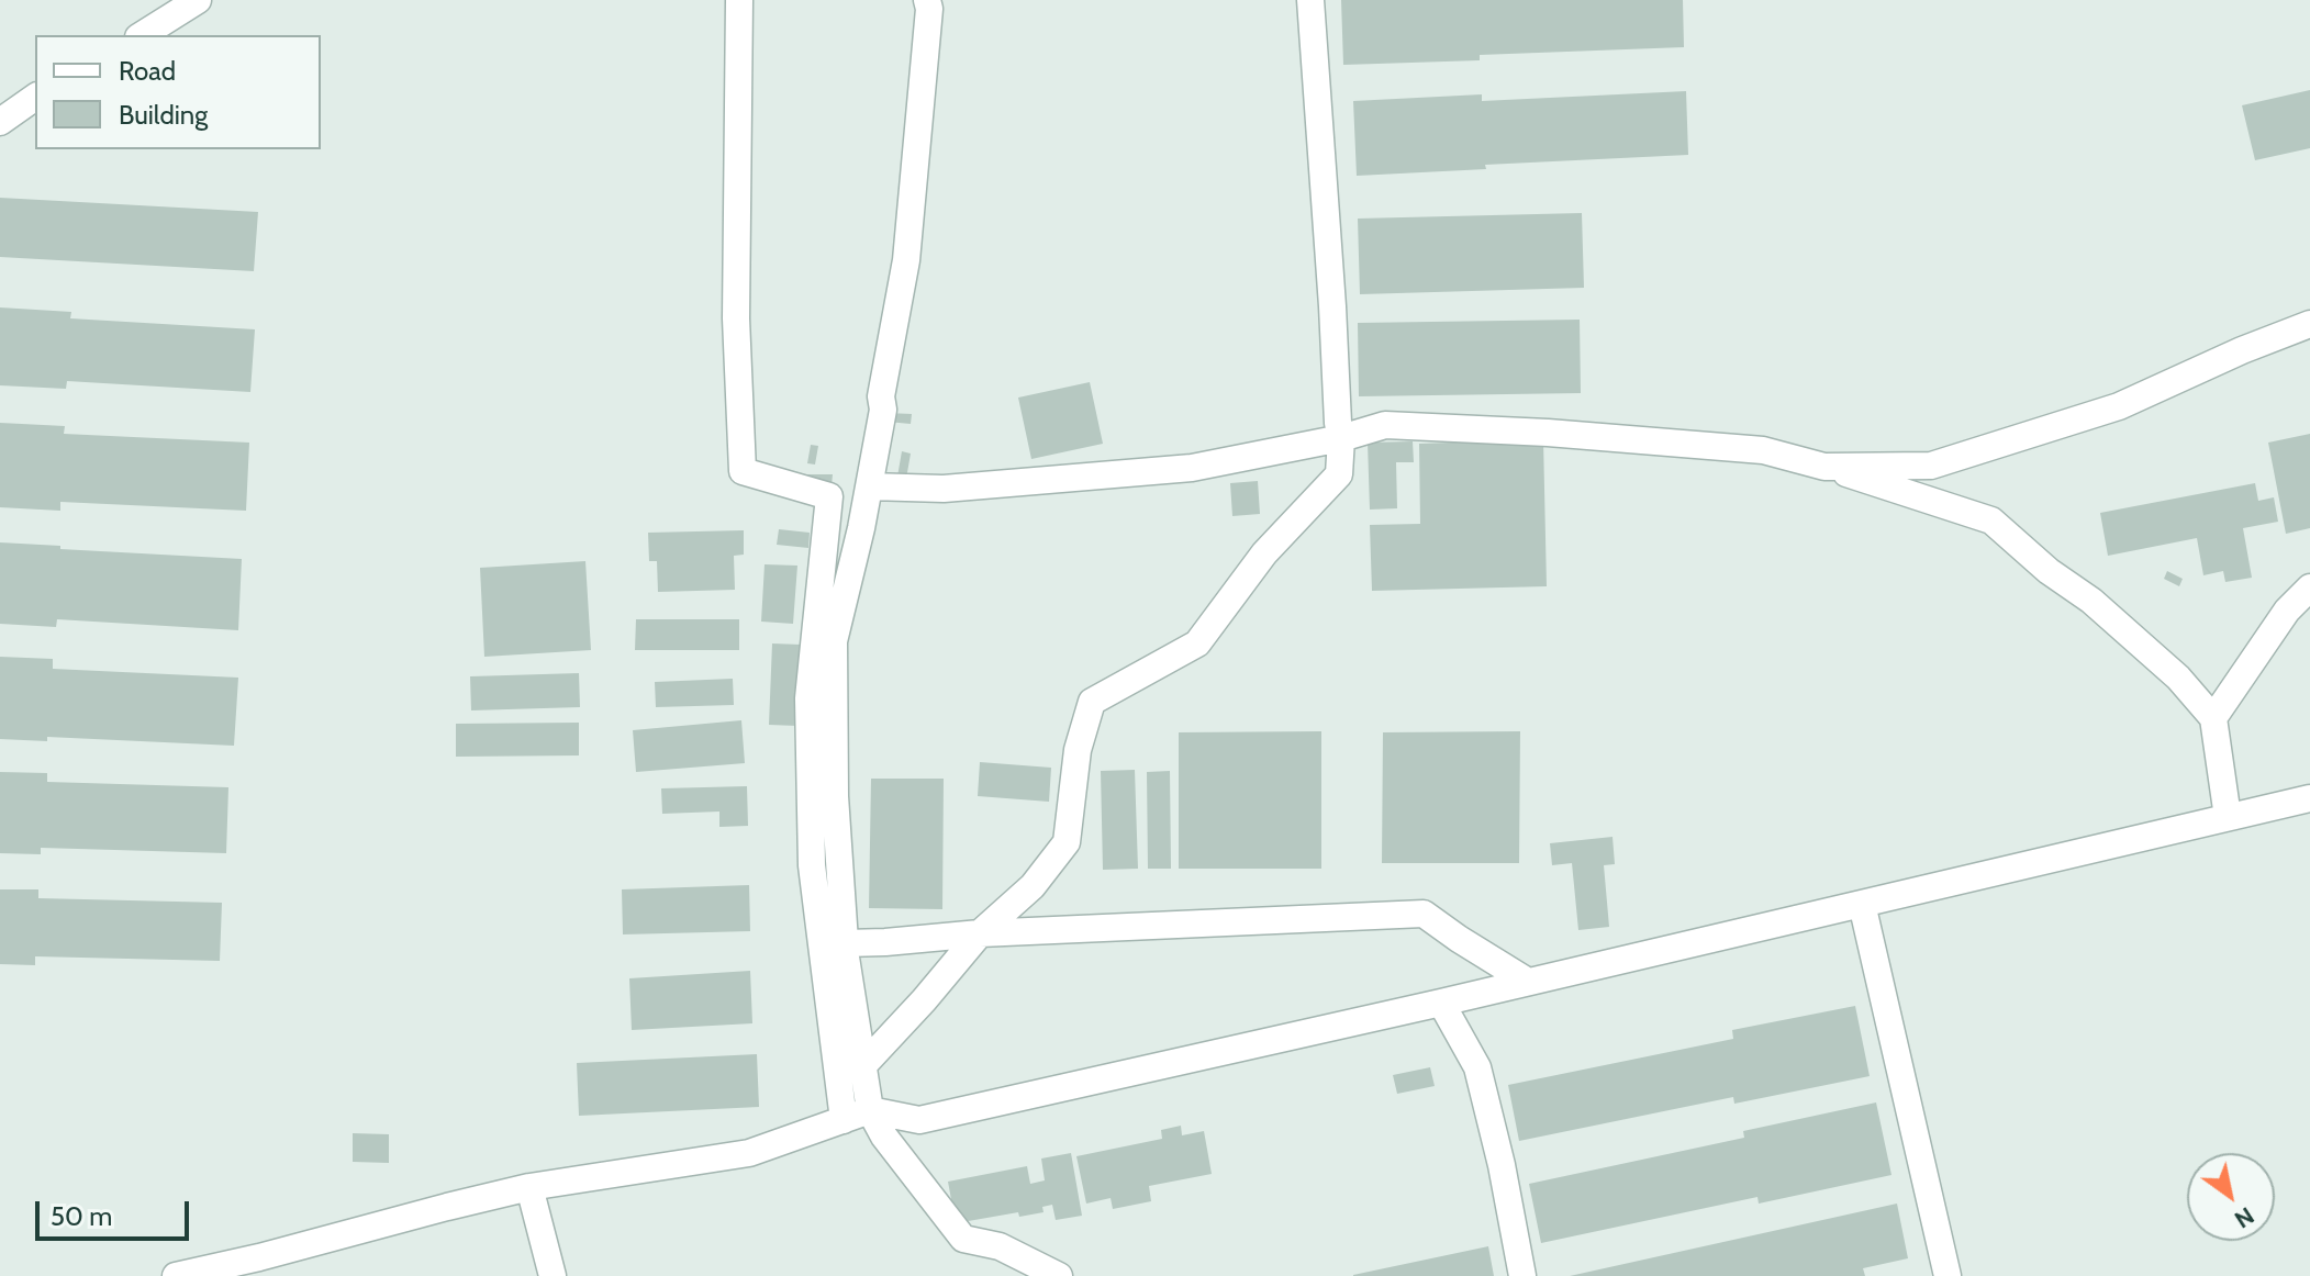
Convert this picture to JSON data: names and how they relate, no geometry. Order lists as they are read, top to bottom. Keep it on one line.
{"legend":["Road","Building"],"scale_bar":"50 m","north":"bottom right"}
